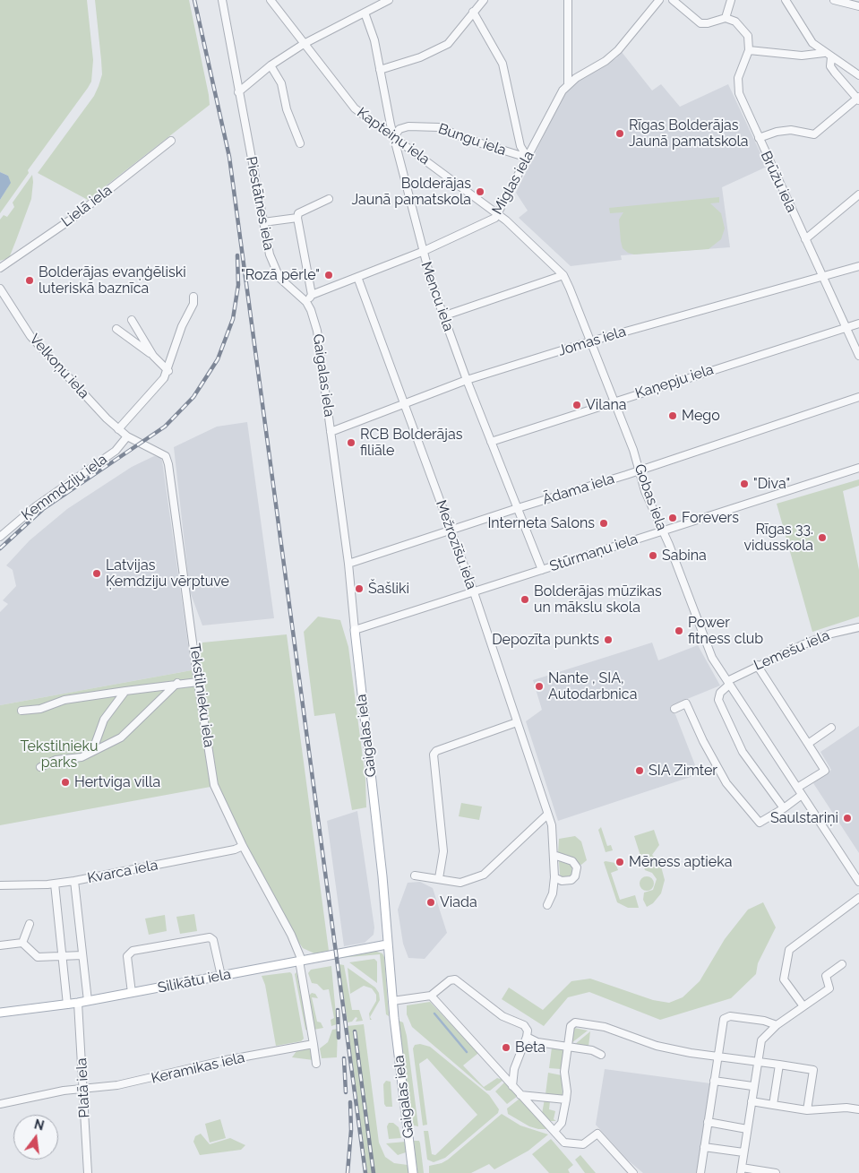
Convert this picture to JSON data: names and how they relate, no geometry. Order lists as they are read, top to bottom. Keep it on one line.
{"streets":{"main road":["Gaigalas iela","Silikātu iela"],"street":["Kapteiņu iela","Bungu iela","Brūžu iela","Miglas iela","Piestātnes iela","Lielā iela","Mencu iela","Jomas iela","Velkoņu iela","Kaņepju iela","Ķemmdziju iela","Ādama iela","Gobas iela","Mežrozīšu iela","Stūrmaņu iela","Lemešu iela","Tekstilnieku iela","Kvarca iela","Keramikas iela","Platā iela"]},"crossings":[["Kapteiņu iela","Bungu iela"],["Kapteiņu iela","Miglas iela"],["Kapteiņu iela","Mencu iela"],["Kapteiņu iela","Gobas iela"],["Bungu iela","Miglas iela"],["Bungu iela","Mencu iela"],["Brūžu iela","Jomas iela"],["Brūžu iela","Kaņepju iela"],["Miglas iela","Mencu iela"],["Miglas iela","Gobas iela"],["Miglas iela","Mežrozīšu iela"],["Piestātnes iela","Gaigalas iela"],["Mencu iela","Jomas iela"],["Mencu iela","Kaņepju iela"],["Mencu iela","Ādama iela"],["Mencu iela","Stūrmaņu iela"],["Jomas iela","Gaigalas iela"],["Jomas iela","Gobas iela"],["Jomas iela","Mežrozīšu iela"],["Velkoņu iela","Ķemmdziju iela"],["Velkoņu iela","Tekstilnieku iela"],["Gaigalas iela","Ādama iela"],["Gaigalas iela","Stūrmaņu iela"],["Gaigalas iela","Silikātu iela"],["Kaņepju iela","Gobas iela"],["Ķemmdziju iela","Tekstilnieku iela"],["Ādama iela","Gobas iela"],["Ādama iela","Mežrozīšu iela"],["Gobas iela","Stūrmaņu iela"],["Gobas iela","Lemešu iela"],["Mežrozīšu iela","Stūrmaņu iela"],["Tekstilnieku iela","Kvarca iela"],["Tekstilnieku iela","Silikātu iela"],["Silikātu iela","Platā iela"],["Keramikas iela","Platā iela"]],"parks":["Tekstilnieku parks"],"places":["Rīgas Bolderājas Jaunā pamatskola","Bolderājas Jaunā pamatskola","\"Rozā pērle\"","Bolderājas evaņģēliski luteriskā baznīca","Vilana","Mego","RCB Bolderājas filiāle","\"Diva\"","Forevers","Interneta Salons","Rīgas 33. vidusskola","Sabina","Latvijas Ķemdziju vērptuve","Šašliki","Bolderājas mūzikas un mākslu skola","Power fitness club","Depozīta punkts","Nante , SIA, Autodarbnica","SIA Zimter","Hertviga villa","Saulstariņi","Mēness aptieka","Viada","Beta"],"north":"top"}
